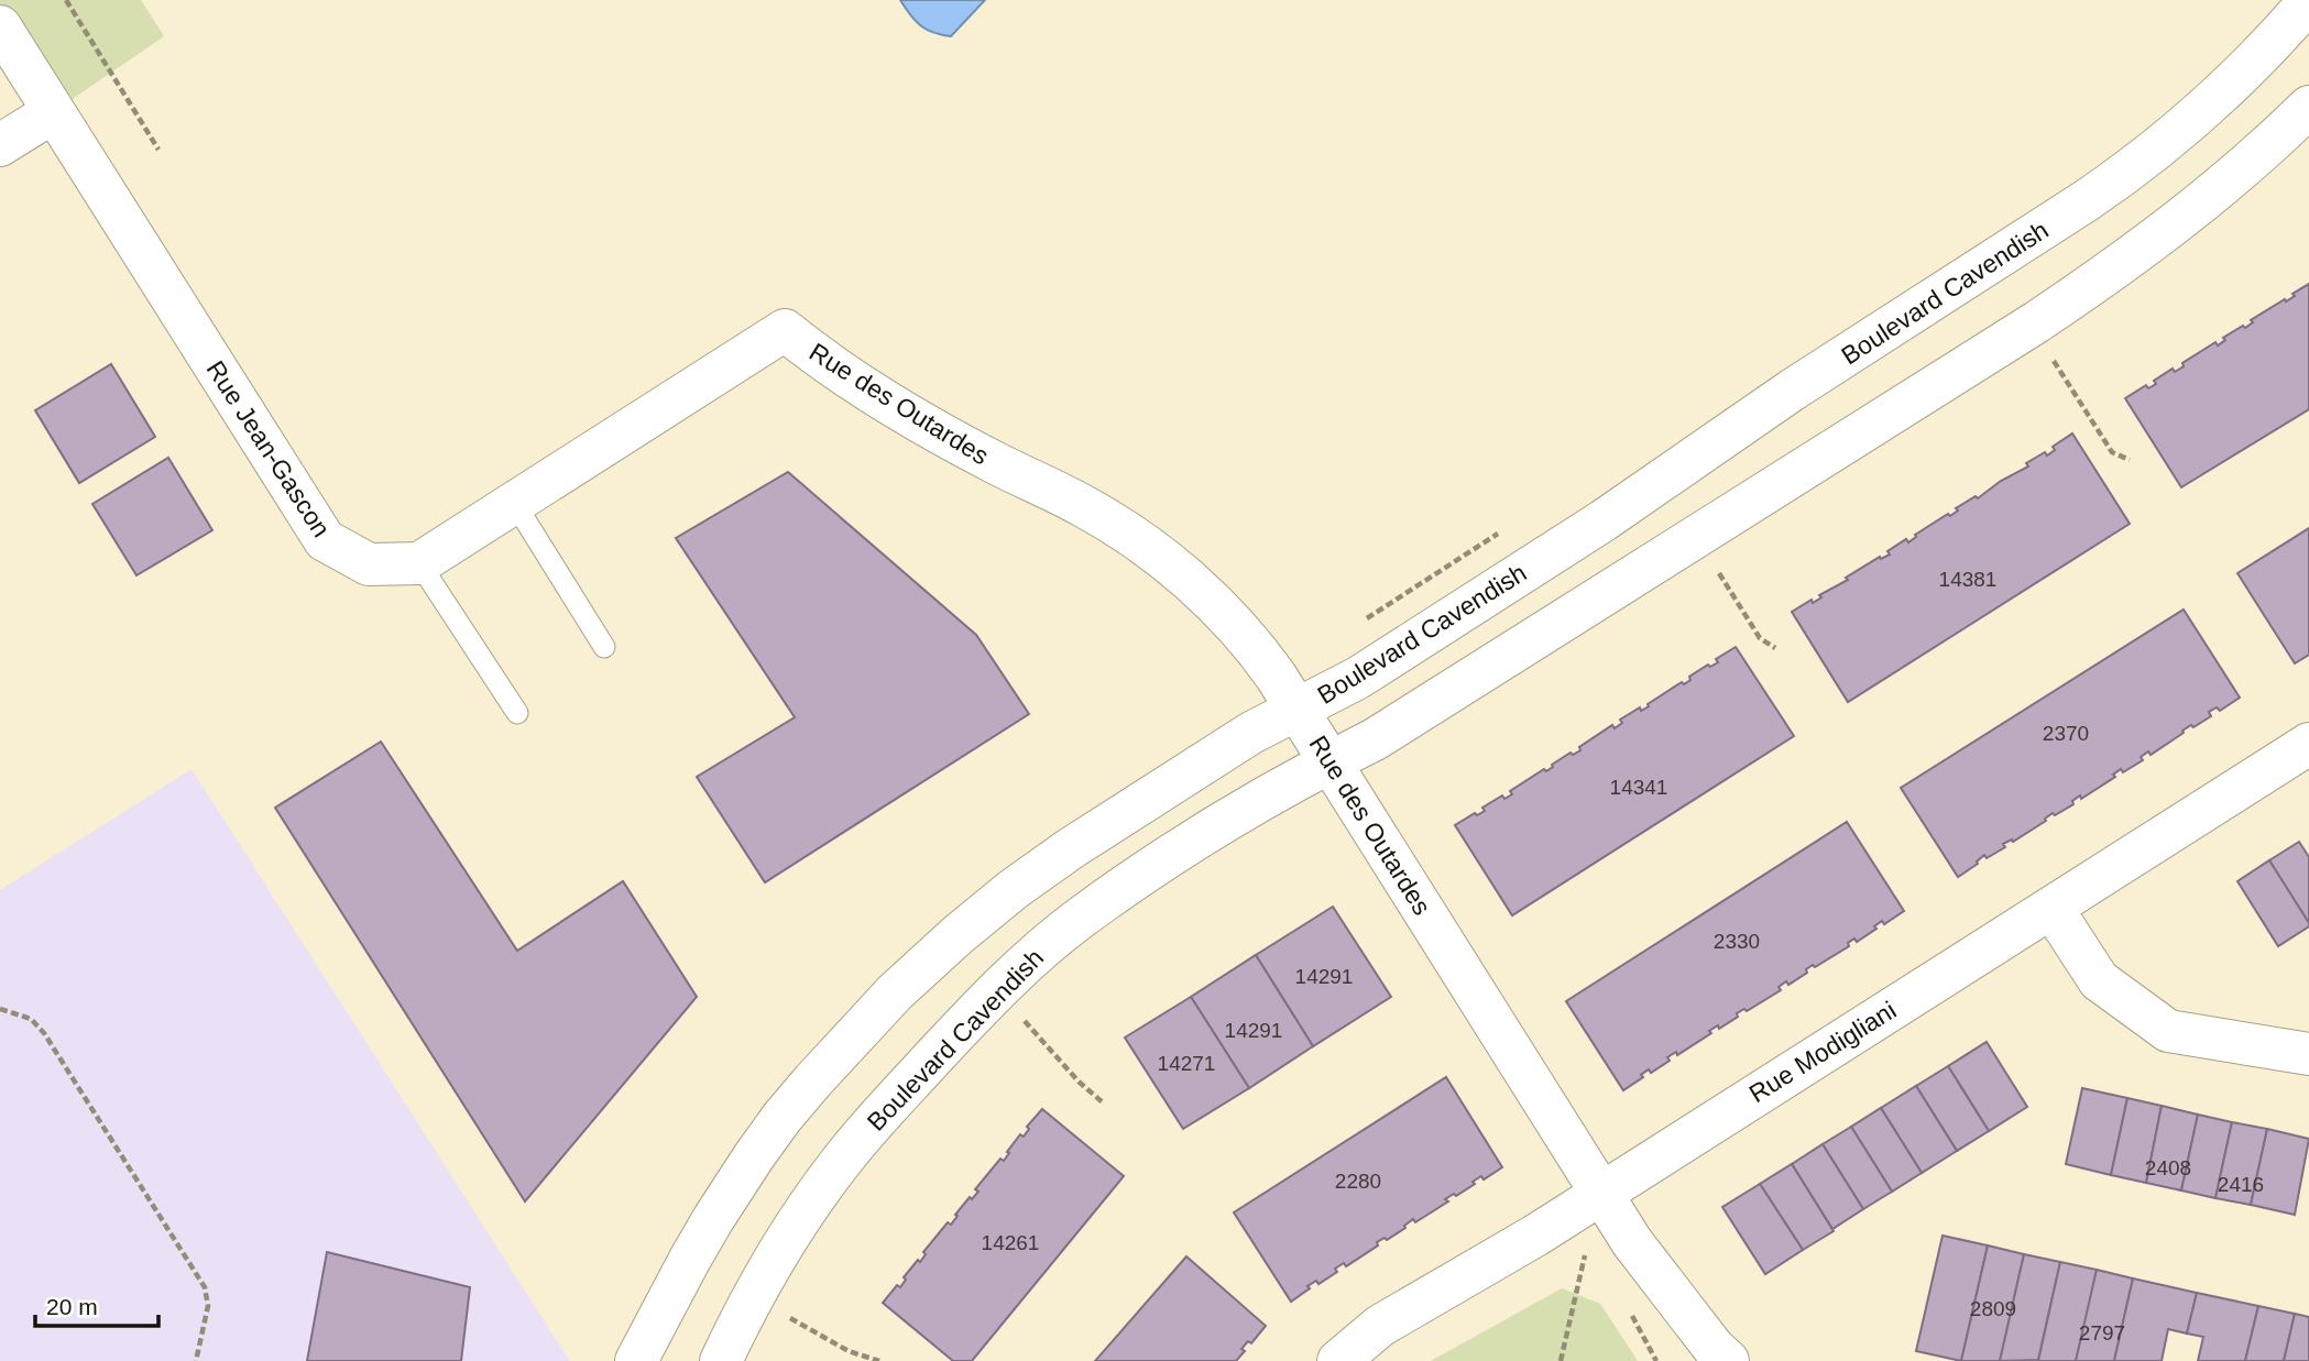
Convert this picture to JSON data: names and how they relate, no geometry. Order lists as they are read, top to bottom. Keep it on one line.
{"streets":{"main road":["Boulevard Cavendish","Rue des Outardes","Rue Jean-Gascon","Rue Modigliani"]},"crossings":[["Boulevard Cavendish","Rue des Outardes"],["Rue des Outardes","Rue Modigliani"]],"house_numbers":["14381","2370","14341","2330","14291","14291","14271","2408","2280","2416","14261","2809","2797"],"scale_bar":"20 m"}
